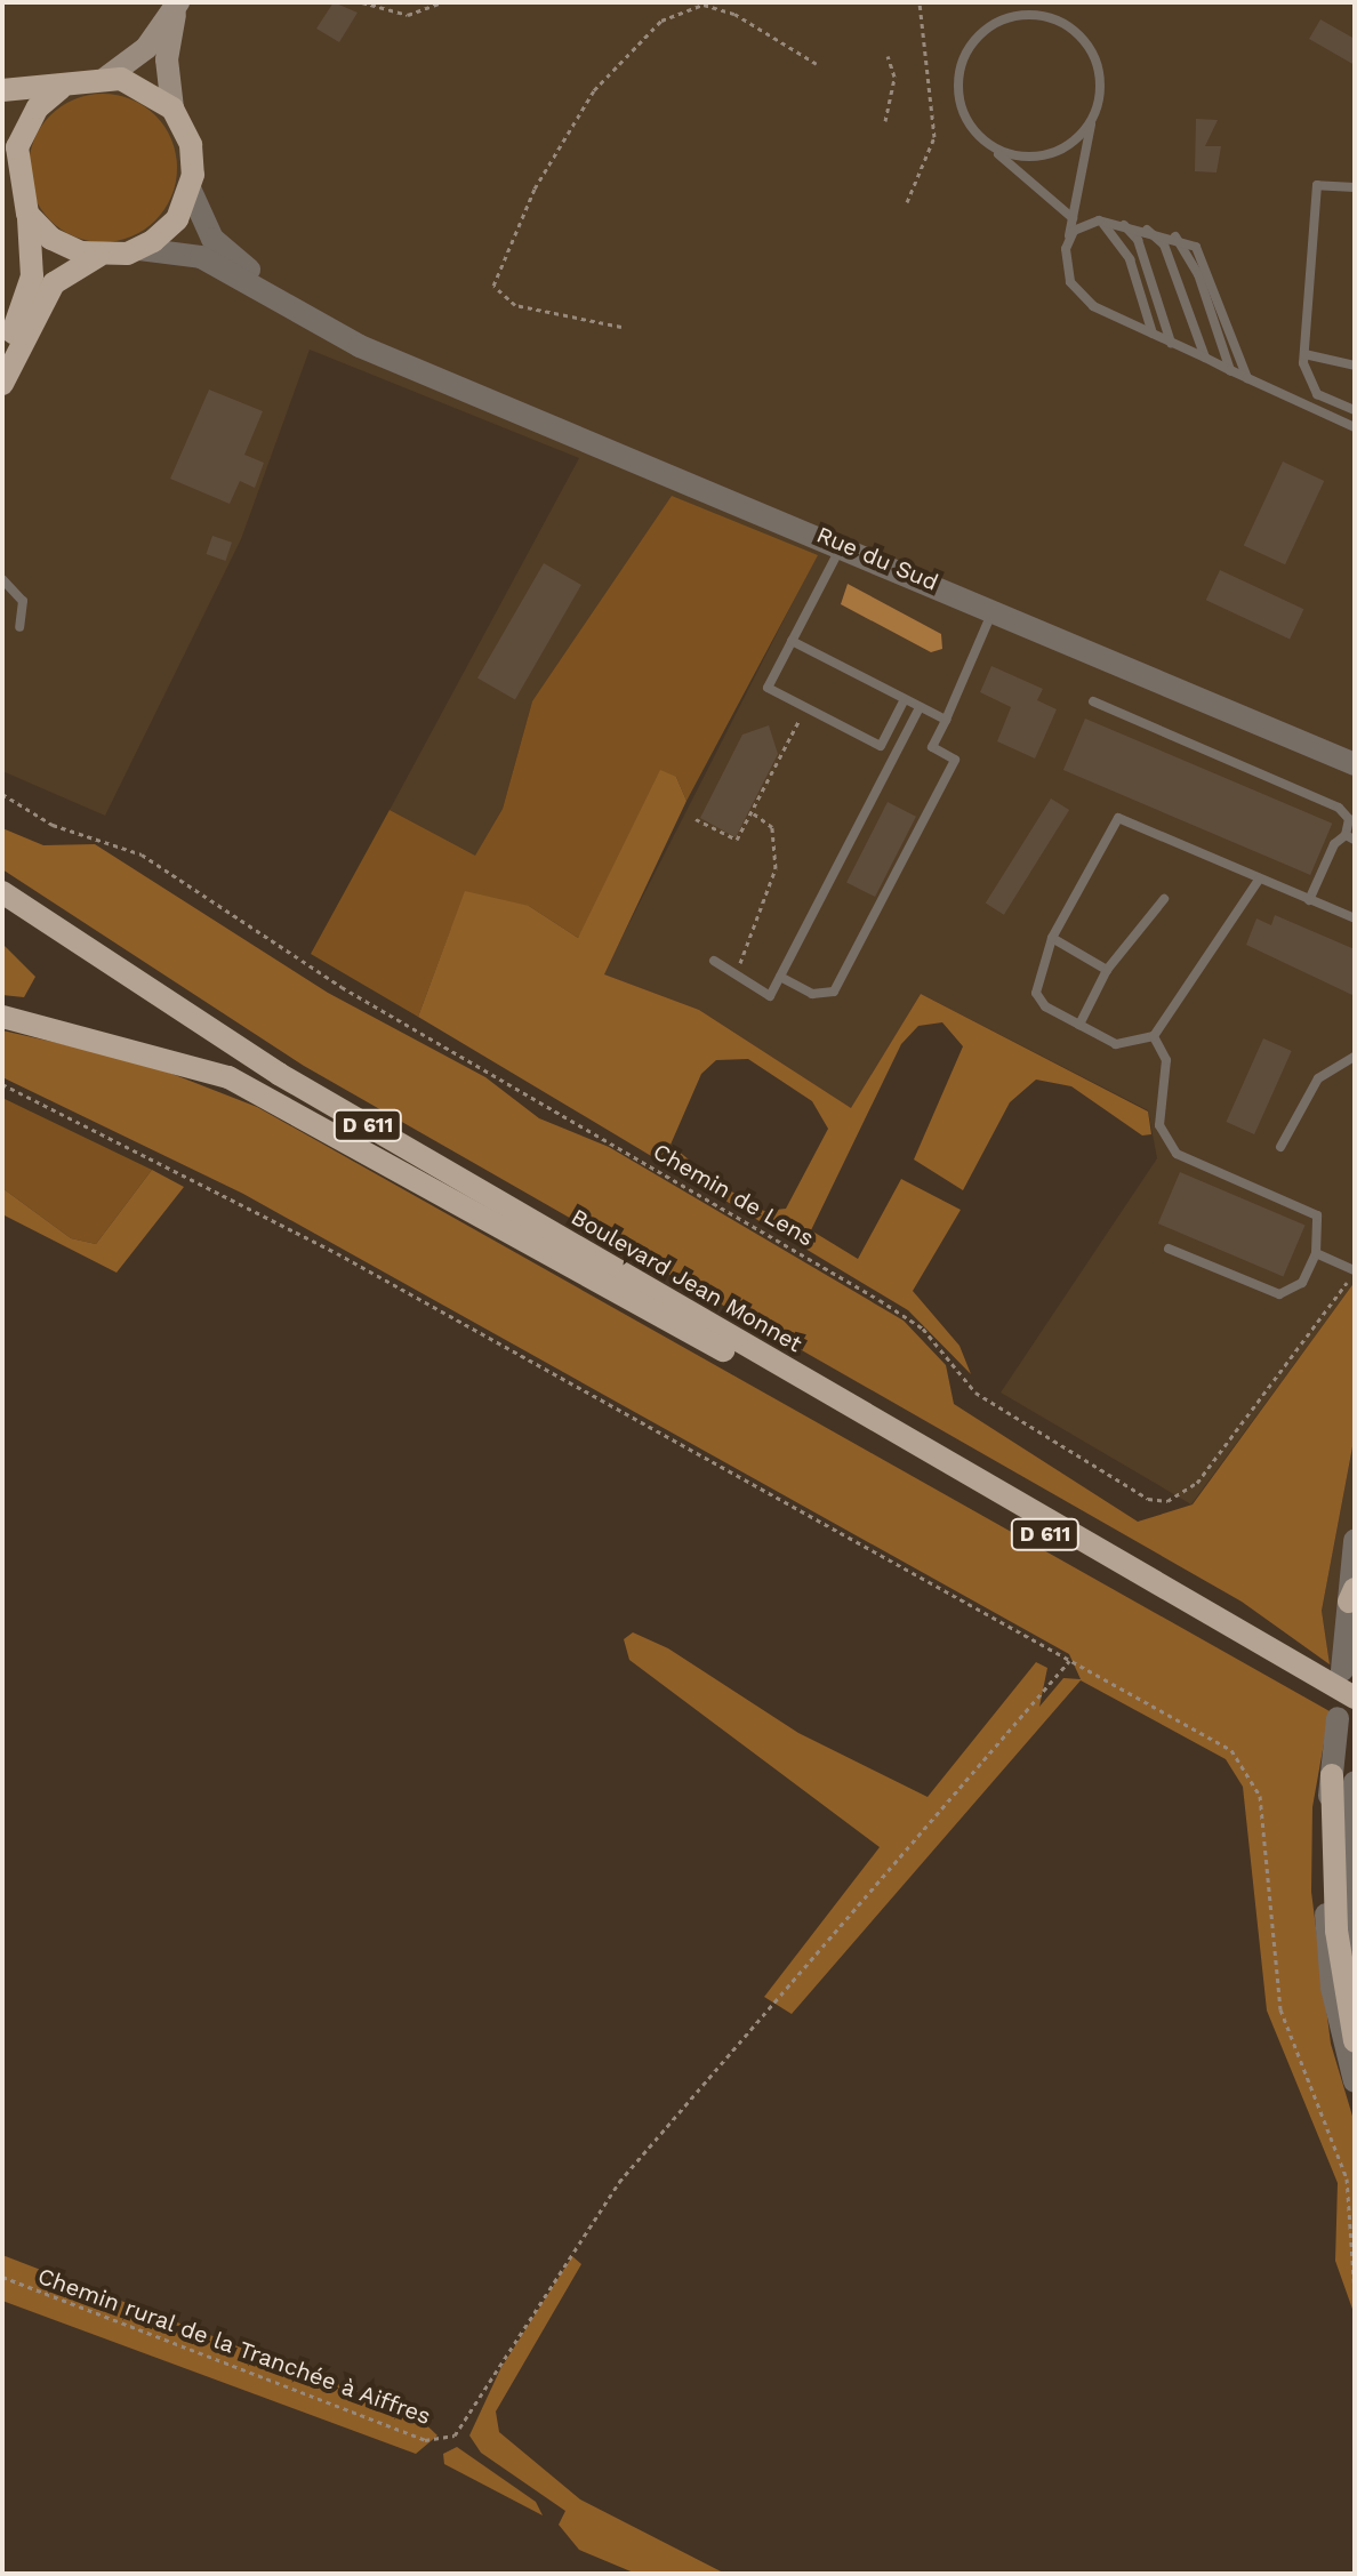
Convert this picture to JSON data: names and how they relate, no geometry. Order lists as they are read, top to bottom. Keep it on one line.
{"streets":{"main road":["D 611","Boulevard Jean Monnet"],"street":["Rue du Sud"],"path":["Chemin de Lens","Chemin rural de la Tranchée à Aiffres"]}}
